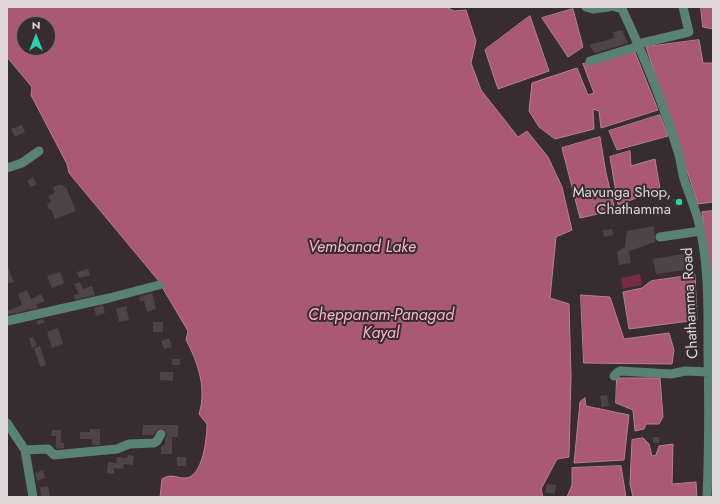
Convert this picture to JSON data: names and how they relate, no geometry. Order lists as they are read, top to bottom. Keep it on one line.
{"streets":{"street":["Chathamma Road"]},"water":["Vembanad Lake","Cheppanam-Panagad Kayal"],"places":["Mavunga Shop, Chathamma"],"north":"top"}
